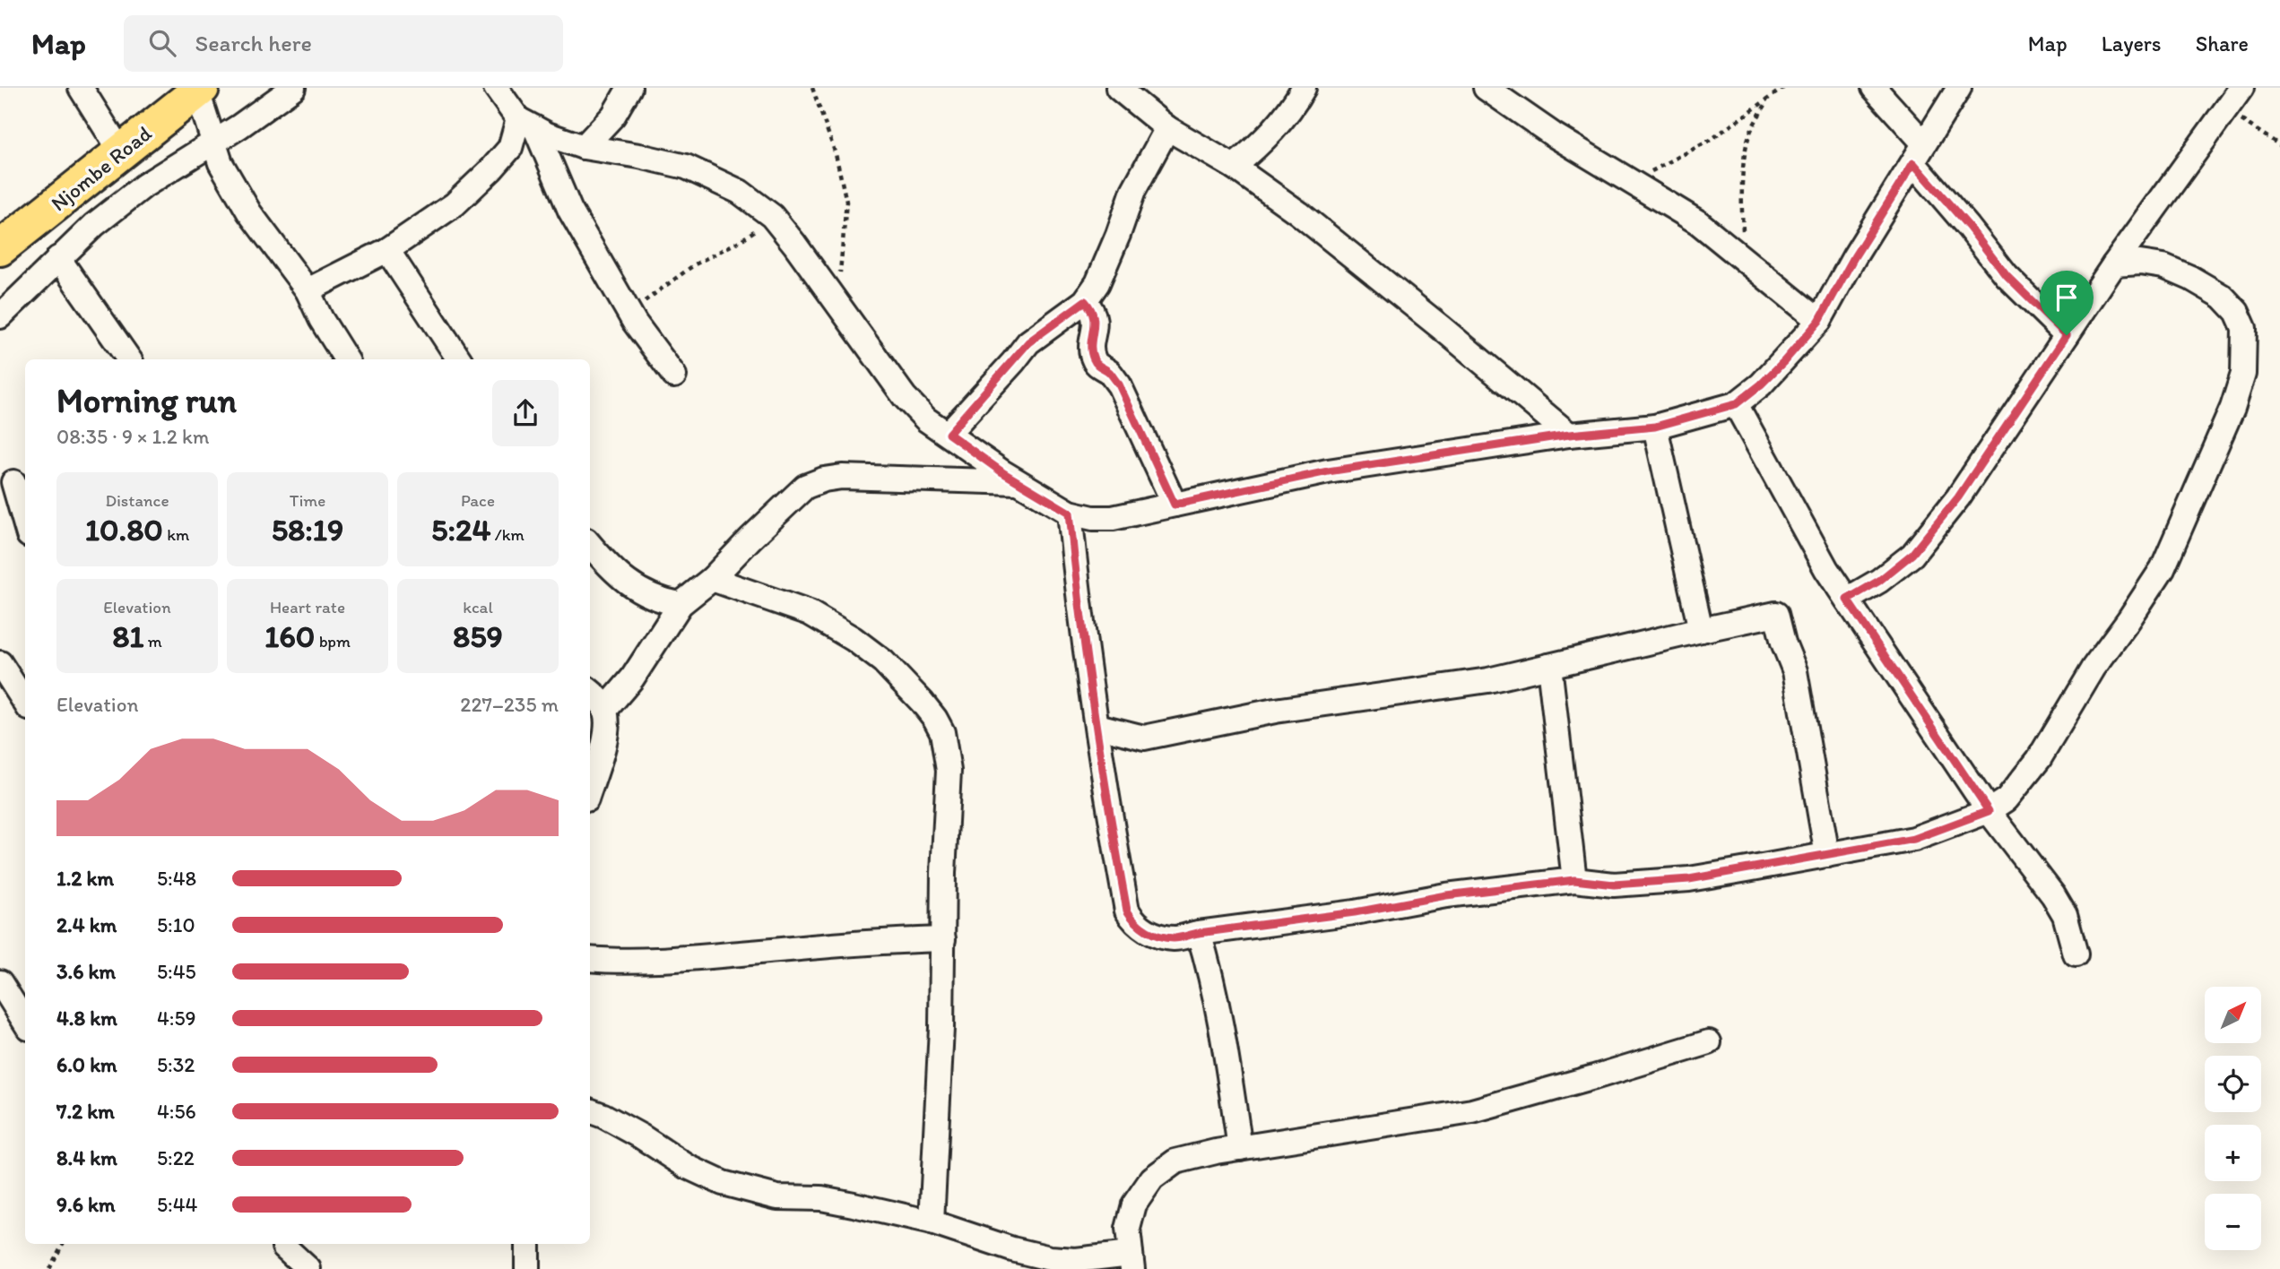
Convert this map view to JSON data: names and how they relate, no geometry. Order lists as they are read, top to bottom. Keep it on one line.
{"streets":{"highway":["Njombe Road"]},"north":"top right","page":{"header":"Map","search":"Search here","nav":["Map","Layers","Share"],"heading":["Morning run","08:35 · 9 × 1.2 km"],"stats":[["Distance","10.80 km"],["Time","58:19"],["Pace","5:24 /km"],["Elevation","81 m"],["Heart rate","160 bpm"],["kcal","859"]],"chart":["Elevation","227–235 m"],"list":[{"name":"1.2 km","note":"5:48"},{"name":"2.4 km","note":"5:10"},{"name":"3.6 km","note":"5:45"},{"name":"4.8 km","note":"4:59"},{"name":"6.0 km","note":"5:32"},{"name":"7.2 km","note":"4:56"},{"name":"8.4 km","note":"5:22"},{"name":"9.6 km","note":"5:44"}],"map_buttons":["+","−"]}}
